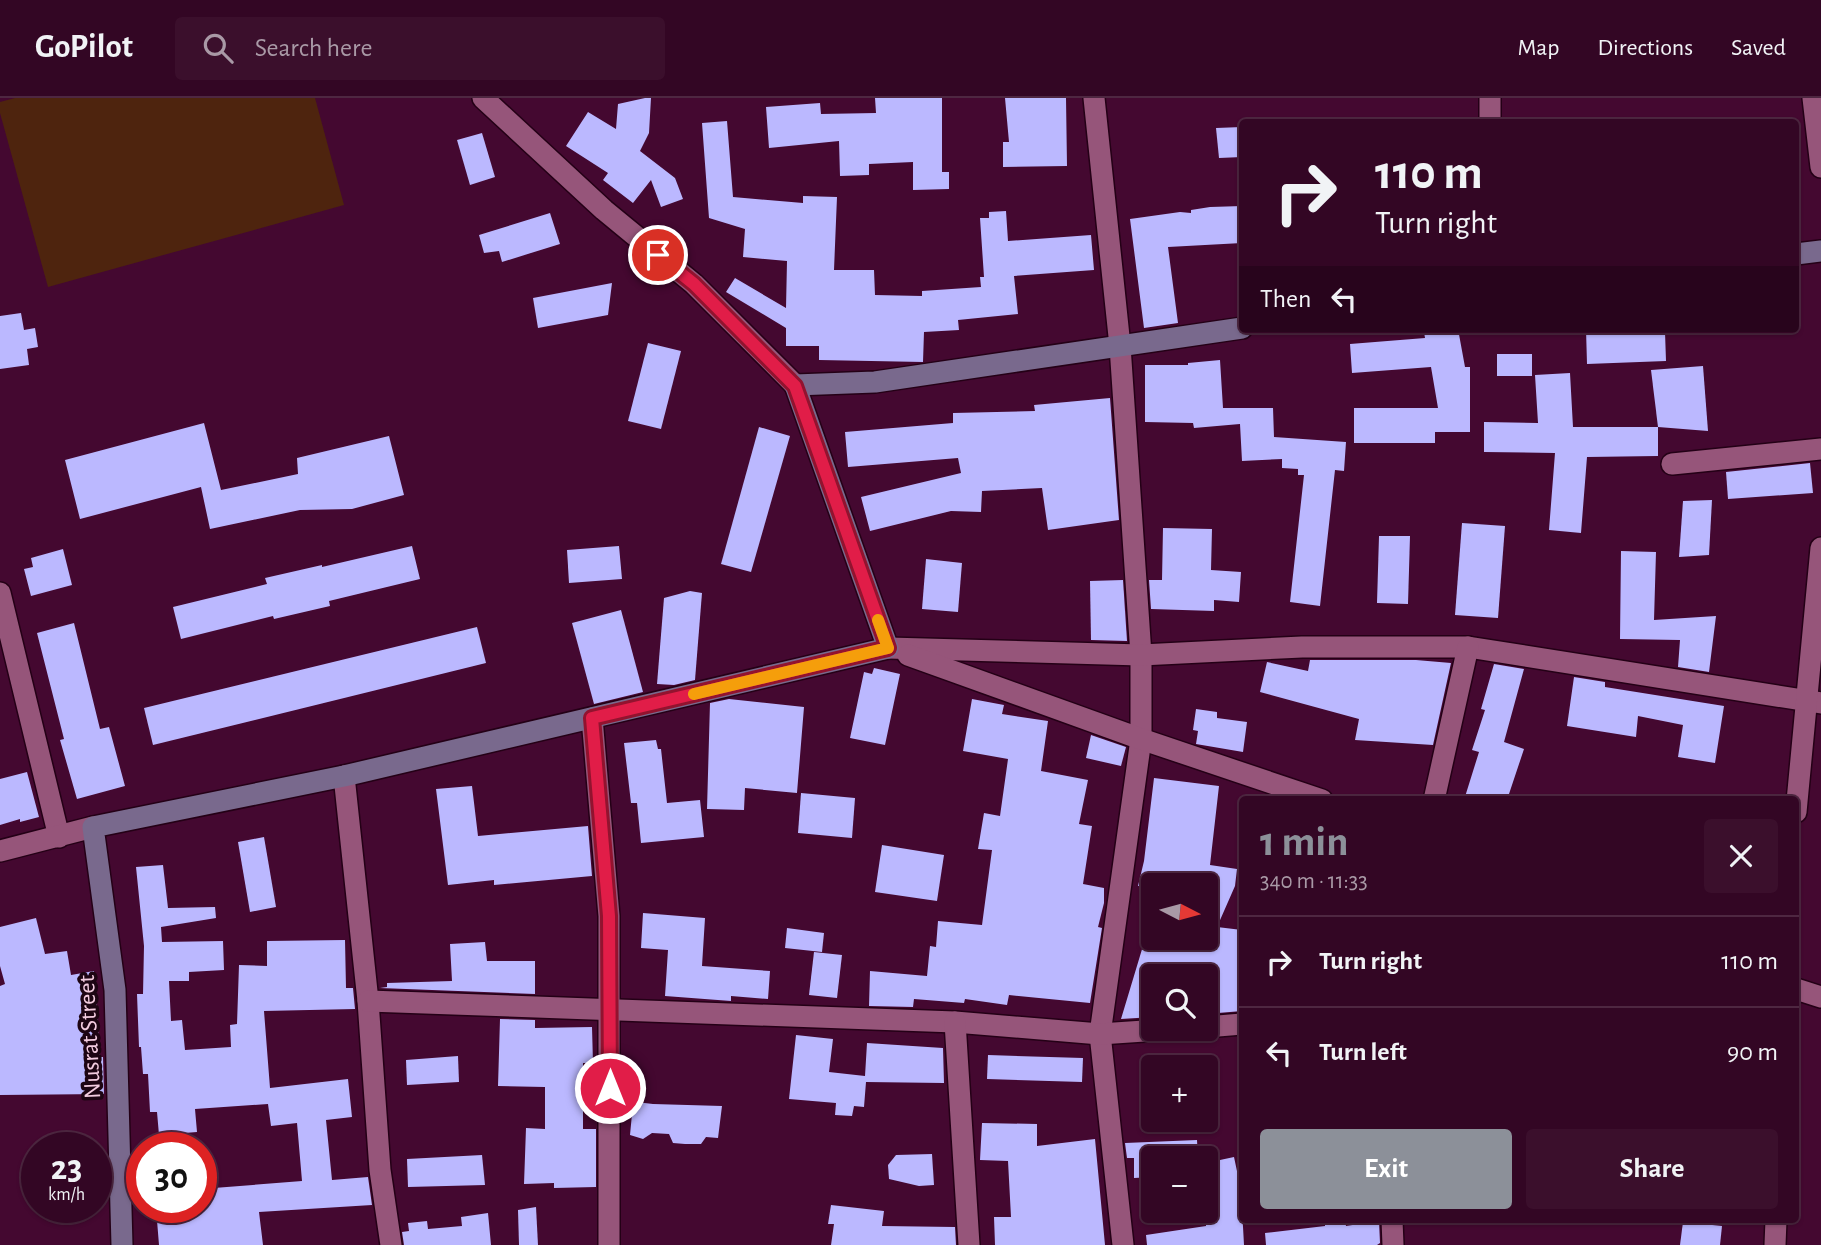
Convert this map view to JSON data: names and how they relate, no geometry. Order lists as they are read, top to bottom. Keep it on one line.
{"streets":{"street":["Nusrat Street"]},"north":"right","page":{"header":"GoPilot","search":"Search here","nav":["Map","Directions","Saved"],"turn":["110 m","Turn right"],"then":"Then","heading":["1 min","340 m · 11:33"],"map_buttons":["+","−"],"list":[{"name":"Turn right","value":"110 m"},{"name":"Turn left","value":"90 m"}],"buttons":["Exit","Share"],"speed":"23 km/h","limit":"30"}}
